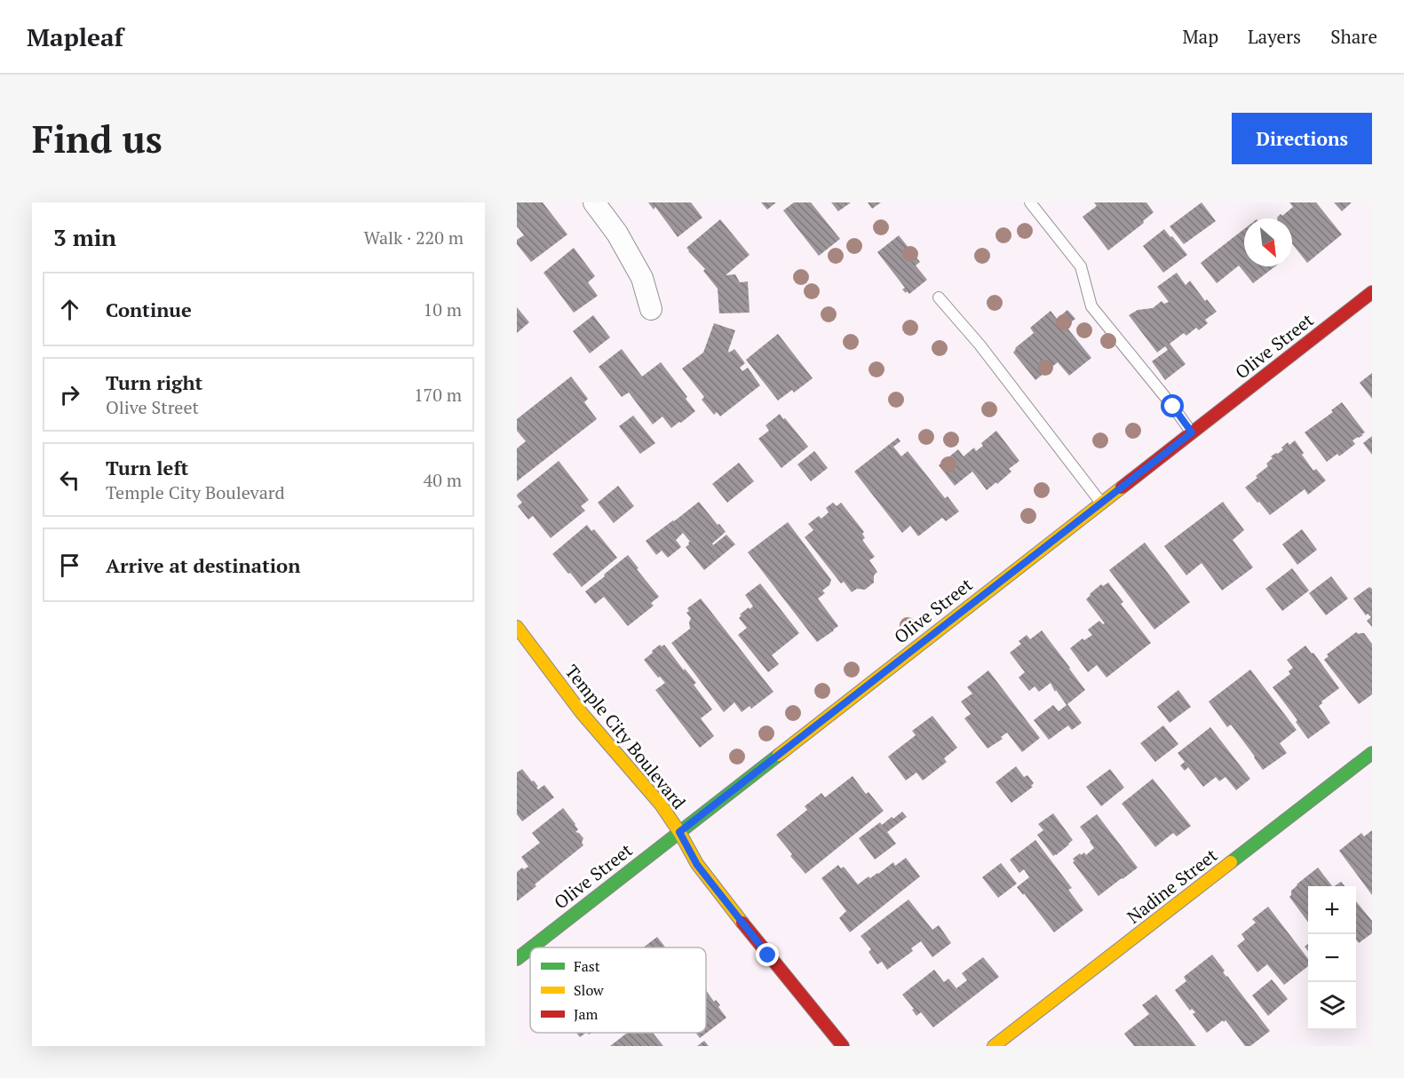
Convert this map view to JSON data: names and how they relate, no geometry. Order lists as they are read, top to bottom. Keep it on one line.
{"streets":{"street":["Olive Street","Temple City Boulevard","Nadine Street"]},"crossings":[["Olive Street","Temple City Boulevard"]],"legend":["Fast","Slow","Jam"],"north":"bottom right","page":{"header":"Mapleaf","nav":["Map","Layers","Share"],"buttons":"Directions","title":"Find us","heading":["3 min","Walk · 220 m"],"list":[["Continue","10 m"],["Turn right","Olive Street","170 m"],["Turn left","Temple City Boulevard","40 m"],"Arrive at destination"],"map_buttons":["+","−"]}}
